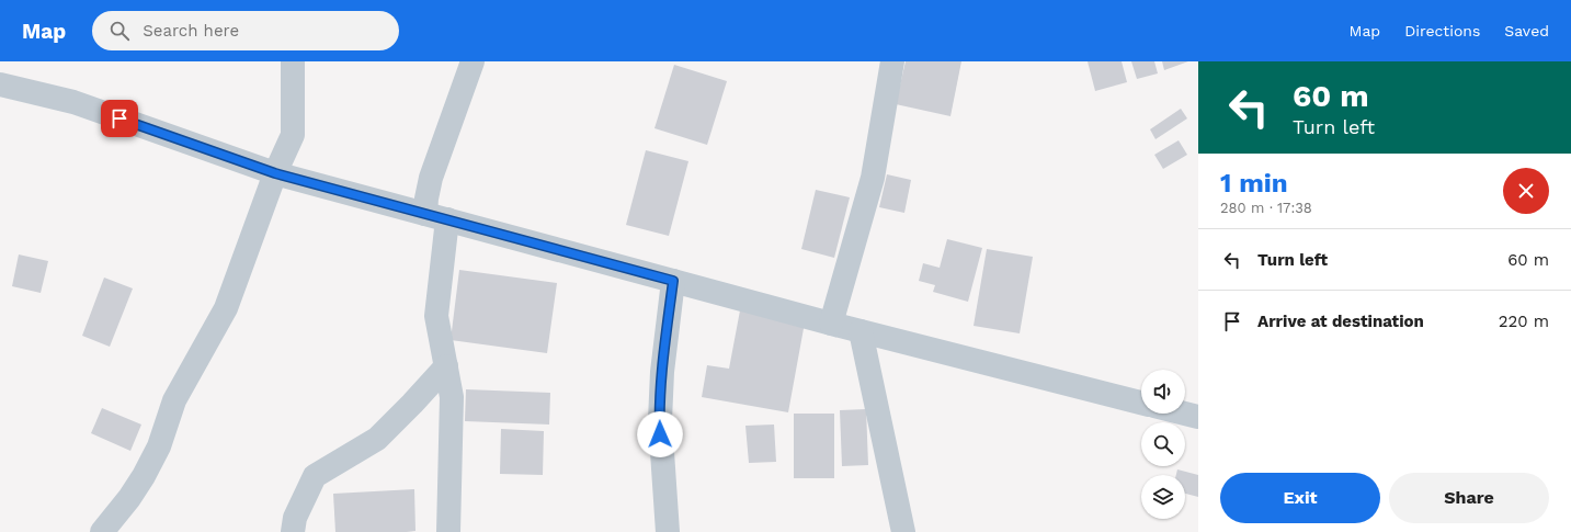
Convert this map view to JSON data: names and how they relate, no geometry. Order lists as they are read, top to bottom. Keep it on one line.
{"page":{"header":"Map","search":"Search here","nav":["Map","Directions","Saved"],"turn":["60 m","Turn left"],"heading":["1 min","280 m · 17:38"],"list":[{"name":"Turn left","value":"60 m"},{"name":"Arrive at destination","value":"220 m"}],"buttons":["Exit","Share"]}}
